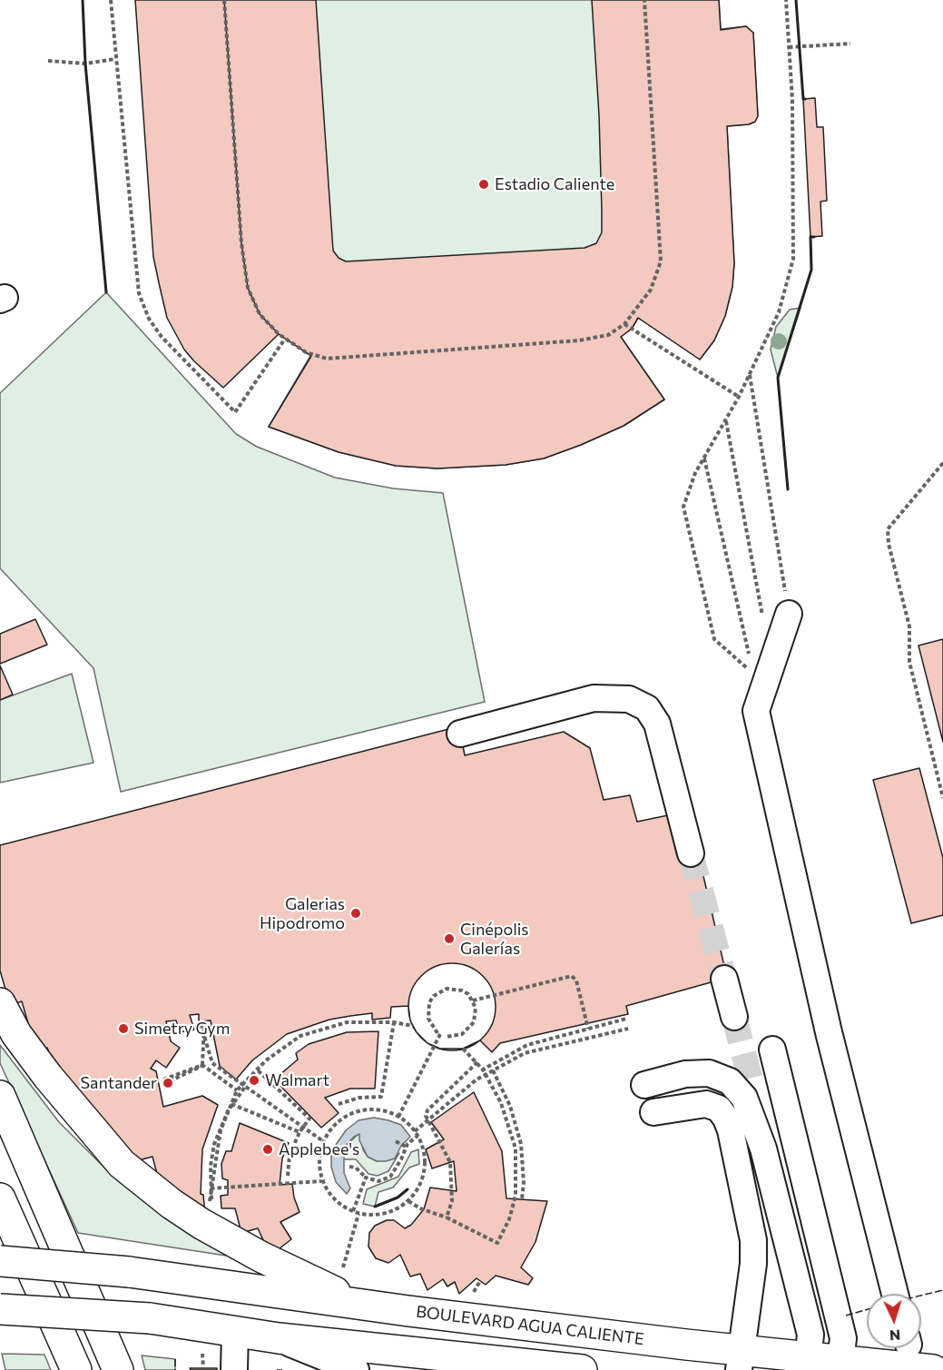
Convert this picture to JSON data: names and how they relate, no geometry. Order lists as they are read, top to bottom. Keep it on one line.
{"streets":{"main road":["BOULEVARD AGUA CALIENTE"]},"places":["Estadio Caliente","Galerias Hipodromo","Cinépolis Galerías","Simetry Gym","Walmart","Santander","Applebee's"],"north":"bottom"}
